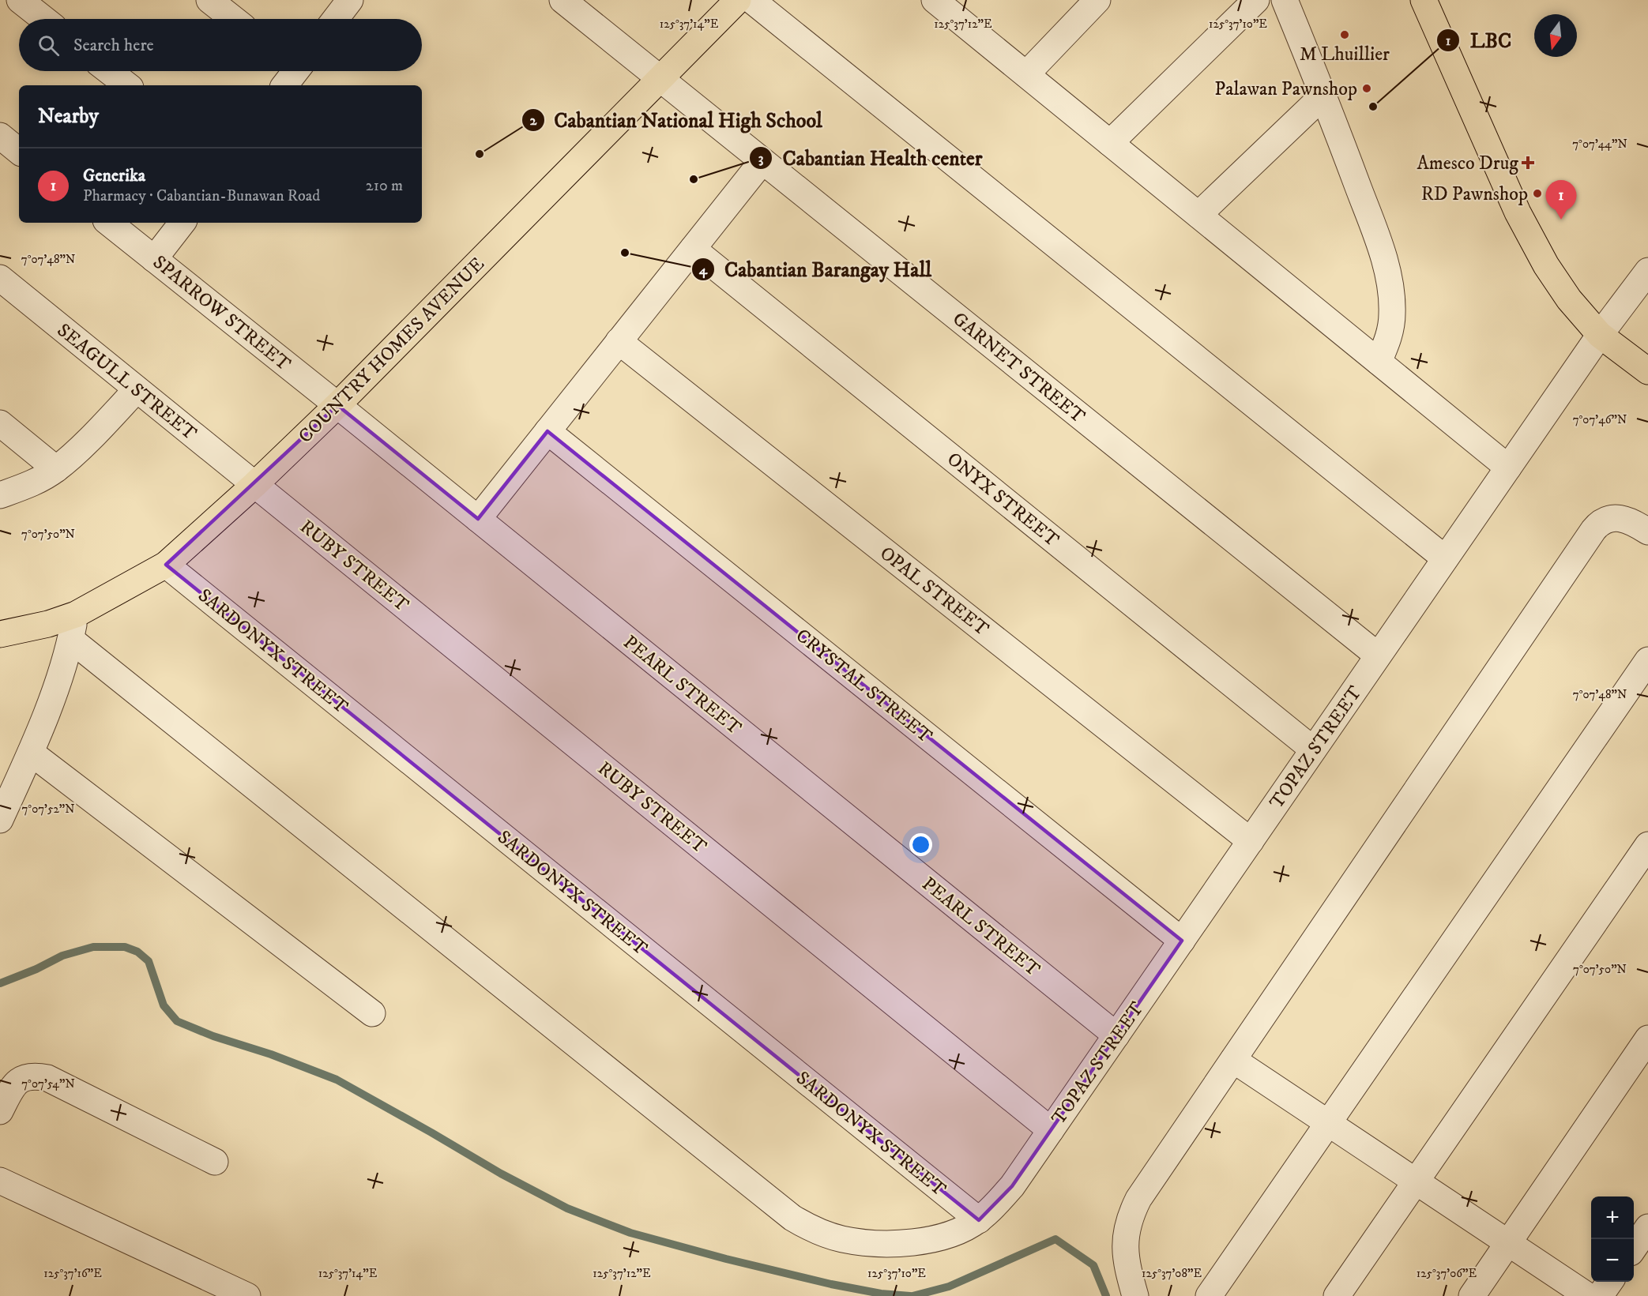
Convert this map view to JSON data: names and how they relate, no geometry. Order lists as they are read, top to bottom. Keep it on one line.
{"streets":{"main road":["COUNTRY HOMES AVENUE"],"street":["SPARROW STREET","GARNET STREET","SEAGULL STREET","ONYX STREET","RUBY STREET","OPAL STREET","SARDONYX STREET","PEARL STREET","CRYSTAL STREET","TOPAZ STREET"]},"crossings":[["SPARROW STREET","COUNTRY HOMES AVENUE"],["SPARROW STREET","PEARL STREET"],["COUNTRY HOMES AVENUE","GARNET STREET"],["COUNTRY HOMES AVENUE","SEAGULL STREET"],["COUNTRY HOMES AVENUE","RUBY STREET"],["COUNTRY HOMES AVENUE","SARDONYX STREET"],["COUNTRY HOMES AVENUE","PEARL STREET"],["GARNET STREET","TOPAZ STREET"],["SEAGULL STREET","RUBY STREET"],["ONYX STREET","TOPAZ STREET"],["RUBY STREET","TOPAZ STREET"],["OPAL STREET","TOPAZ STREET"],["SARDONYX STREET","TOPAZ STREET"],["PEARL STREET","TOPAZ STREET"],["CRYSTAL STREET","TOPAZ STREET"]],"places":{"other":["M Lhuillier","Palawan Pawnshop","LBC","Cabantian National High School","Cabantian Health center","RD Pawnshop","Cabantian Barangay Hall"],"health":["Amesco Drug"]},"north":"bottom","page":{"search":"Search here","heading":"Nearby","list":[{"mark":"1","name":"Generika","note":"Pharmacy · Cabantian-Bunawan Road","value":"210 m"}],"pins":"1","map_buttons":["+","−"]},"coordinates":["125°37'14\"E","125°37'12\"E","125°37'10\"E","7°07'44\"N","7°07'48\"N","7°07'46\"N","7°07'50\"N","7°07'52\"N","7°07'54\"N","125°37'16\"E","125°37'08\"E","125°37'06\"E"]}
